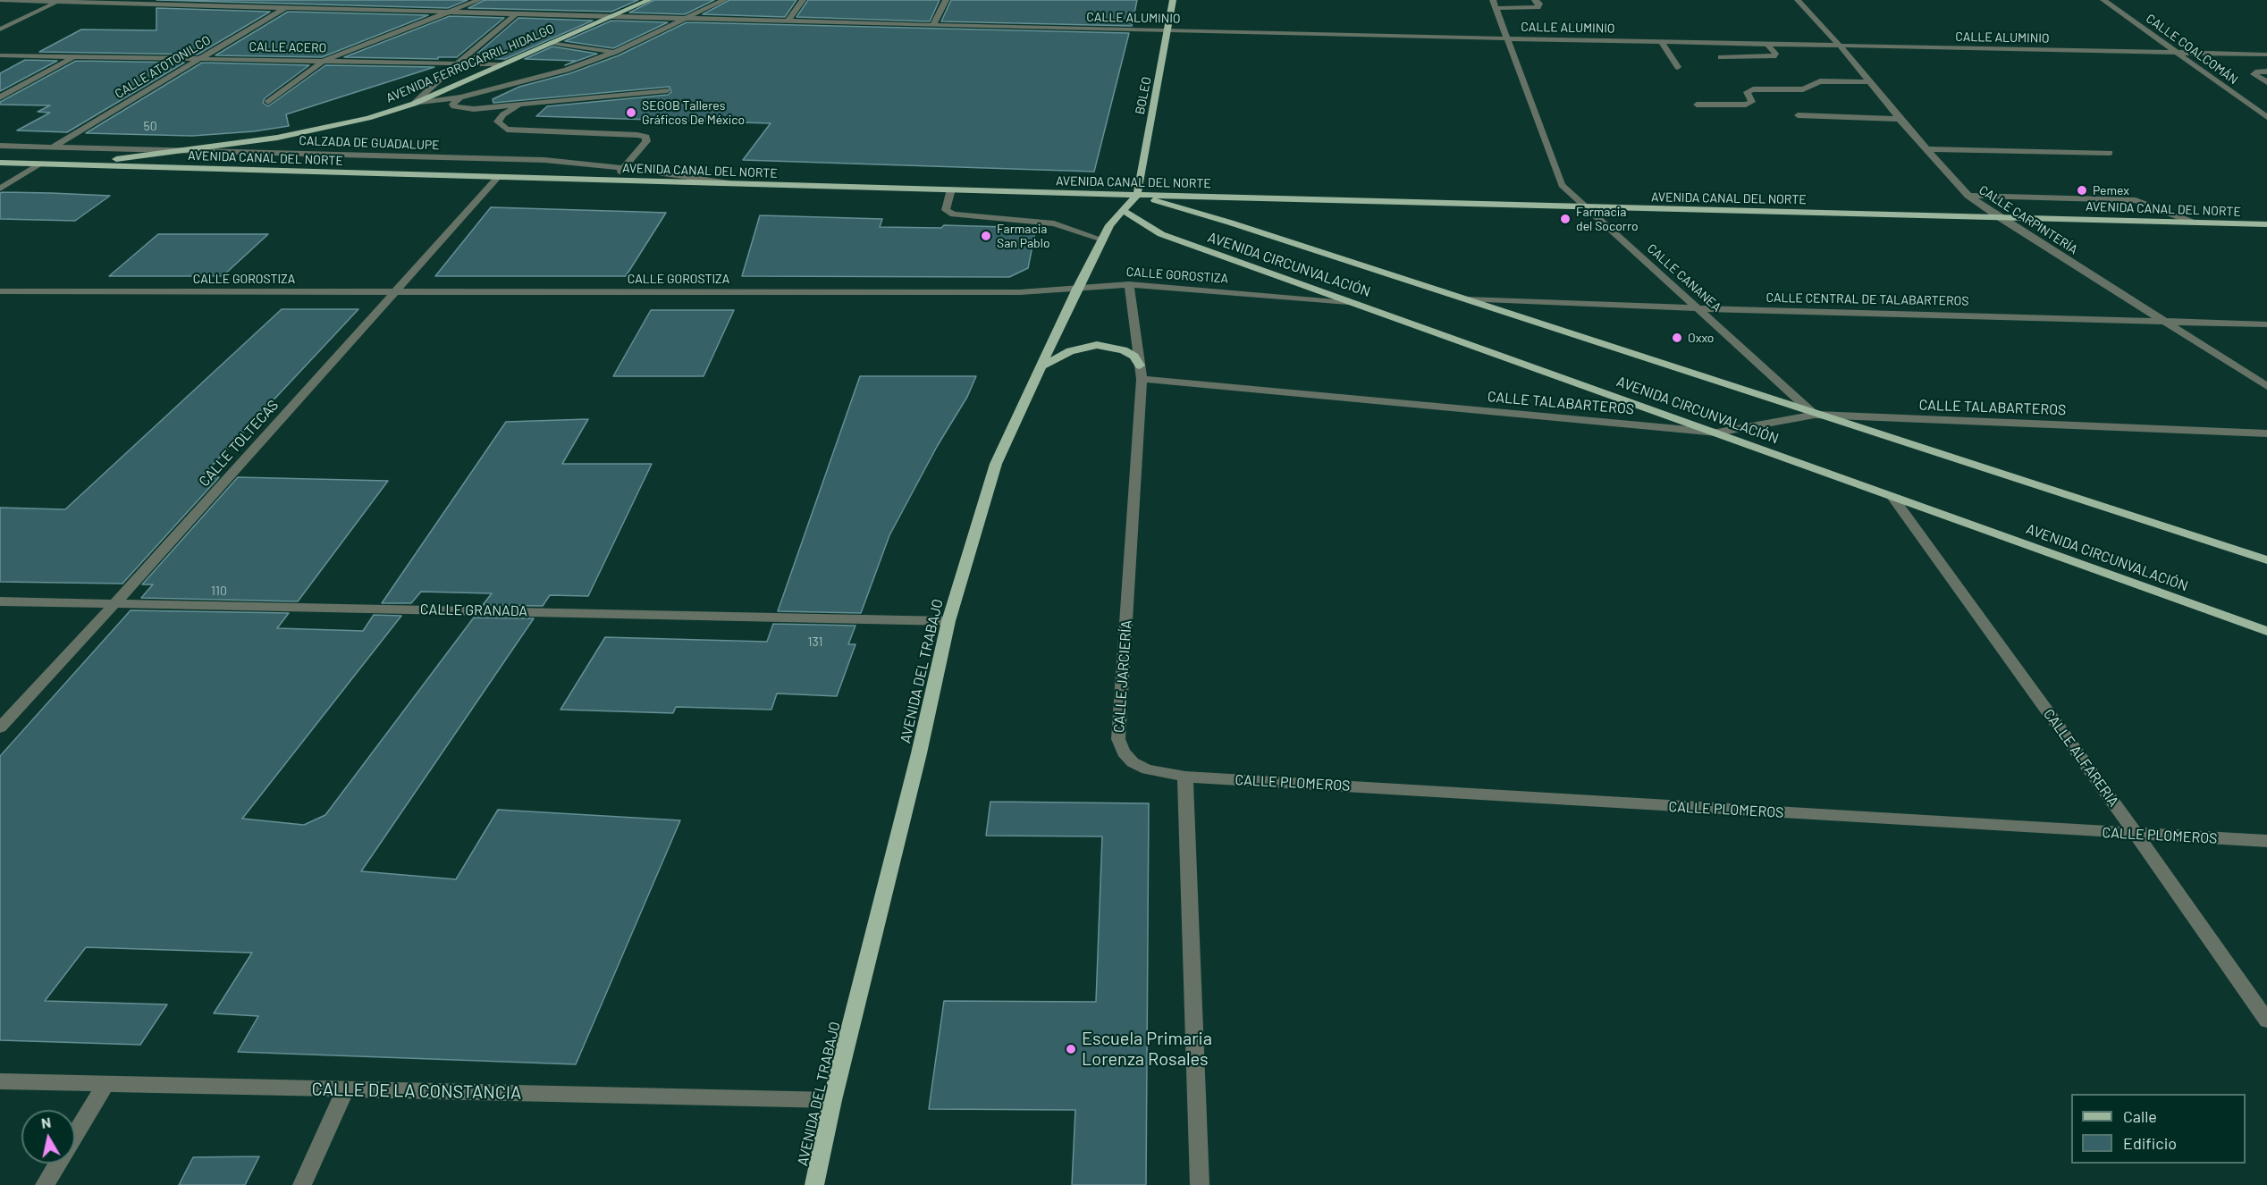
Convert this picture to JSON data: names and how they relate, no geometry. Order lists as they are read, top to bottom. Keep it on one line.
{"streets":{"main road":["AVENIDA FERROCARRIL HIDALGO","BOLEO","AVENIDA CANAL DEL NORTE","AVENIDA CIRCUNVALACIÓN","AVENIDA DEL TRABAJO"],"street":["CALLE ALUMINIO","CALLE ACERO","CALLE COALCOMÁN","CALLE ATOTONILCO","CALZADA DE GUADALUPE","CALLE CARPINTERÍA","CALLE GOROSTIZA","CALLE CANANEA","CALLE CENTRAL DE TALABARTEROS","CALLE TALABARTEROS","CALLE TOLTECAS","CALLE GRANADA","CALLE JARCIERÍA","CALLE ALFARERIA","CALLE PLOMEROS","CALLE DE LA CONSTANCIA"]},"crossings":[["CALLE ALUMINIO","CALLE COALCOMÁN"],["CALLE ALUMINIO","AVENIDA FERROCARRIL HIDALGO"],["CALLE ALUMINIO","CALLE ATOTONILCO"],["CALLE ALUMINIO","BOLEO"],["CALLE ALUMINIO","CALLE CARPINTERÍA"],["CALLE ALUMINIO","CALLE CANANEA"],["CALLE ACERO","AVENIDA FERROCARRIL HIDALGO"],["CALLE ACERO","CALLE ATOTONILCO"],["AVENIDA FERROCARRIL HIDALGO","CALZADA DE GUADALUPE"],["AVENIDA FERROCARRIL HIDALGO","AVENIDA CANAL DEL NORTE"],["CALLE ATOTONILCO","CALZADA DE GUADALUPE"],["BOLEO","AVENIDA CANAL DEL NORTE"],["BOLEO","AVENIDA CIRCUNVALACIÓN"],["BOLEO","AVENIDA DEL TRABAJO"],["CALZADA DE GUADALUPE","AVENIDA CANAL DEL NORTE"],["AVENIDA CANAL DEL NORTE","CALLE CARPINTERÍA"],["AVENIDA CANAL DEL NORTE","AVENIDA CIRCUNVALACIÓN"],["AVENIDA CANAL DEL NORTE","CALLE CANANEA"],["AVENIDA CANAL DEL NORTE","CALLE TOLTECAS"],["AVENIDA CANAL DEL NORTE","AVENIDA DEL TRABAJO"],["CALLE CARPINTERÍA","CALLE CENTRAL DE TALABARTEROS"],["AVENIDA CIRCUNVALACIÓN","CALLE GOROSTIZA"],["AVENIDA CIRCUNVALACIÓN","CALLE CANANEA"],["AVENIDA CIRCUNVALACIÓN","CALLE CENTRAL DE TALABARTEROS"],["AVENIDA CIRCUNVALACIÓN","CALLE TALABARTEROS"],["AVENIDA CIRCUNVALACIÓN","AVENIDA DEL TRABAJO"],["AVENIDA CIRCUNVALACIÓN","CALLE ALFARERIA"],["CALLE GOROSTIZA","CALLE TOLTECAS"],["CALLE GOROSTIZA","AVENIDA DEL TRABAJO"],["CALLE GOROSTIZA","CALLE JARCIERÍA"],["CALLE CANANEA","CALLE CENTRAL DE TALABARTEROS"],["CALLE CANANEA","CALLE TALABARTEROS"],["CALLE TALABARTEROS","CALLE JARCIERÍA"],["CALLE TOLTECAS","CALLE GRANADA"],["CALLE GRANADA","AVENIDA DEL TRABAJO"],["AVENIDA DEL TRABAJO","CALLE DE LA CONSTANCIA"],["CALLE JARCIERÍA","CALLE PLOMEROS"],["CALLE ALFARERIA","CALLE PLOMEROS"]],"places":["SEGOB Talleres Gráficos De México","Pemex","Farmacia del Socorro","Farmacia San Pablo","Oxxo","Escuela Primaria Lorenza Rosales"],"house_numbers":["50","110","131"],"legend":["Calle","Edificio"],"north":"top"}
